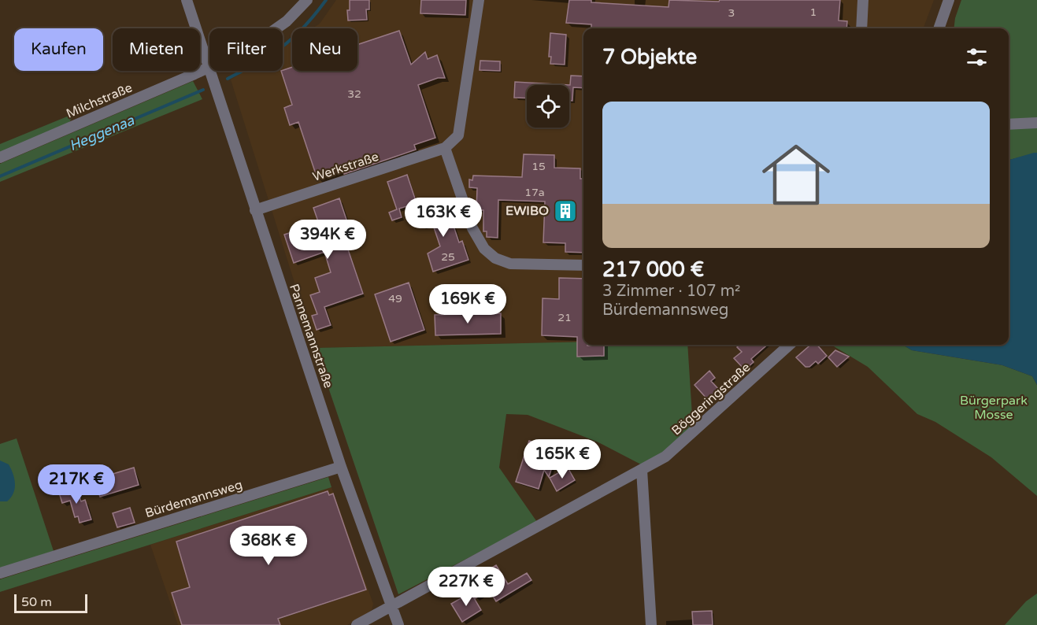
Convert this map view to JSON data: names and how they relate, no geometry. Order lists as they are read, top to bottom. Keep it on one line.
{"streets":{"street":["Milchstraße","Werkstraße","Pannemannstraße","Böggeringstraße","Bürdemannsweg"]},"crossings":[["Milchstraße","Pannemannstraße"],["Werkstraße","Pannemannstraße"],["Pannemannstraße","Böggeringstraße"],["Pannemannstraße","Bürdemannsweg"]],"water":["Heggenaa"],"parks":["Bürgerpark Mosse"],"places":{"building":["EWIBO"]},"house_numbers":["1","3","32","15","17a","25","49","21"],"scale_bar":"50 m","page":{"chip":["Kaufen","Mieten","Filter","Neu"],"heading":"7 Objekte","list":[{"name":"217 000 €","note":"3 Zimmer · 107 m² · Bürdemannsweg"}],"price":["163K €","394K €","169K €","165K €","217K €","368K €","227K €"],"scale":"50 m"}}
